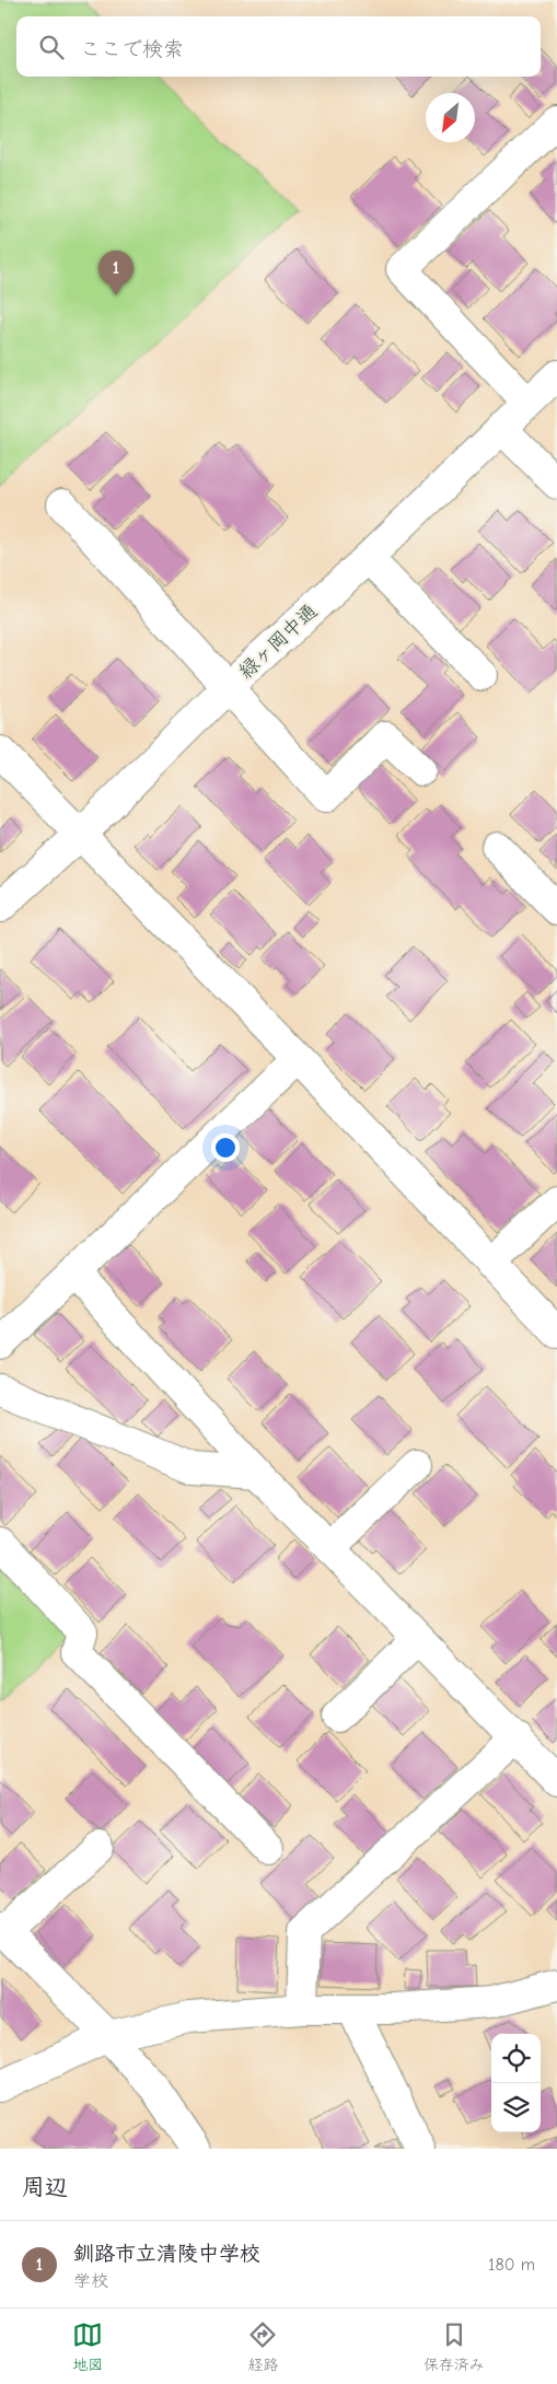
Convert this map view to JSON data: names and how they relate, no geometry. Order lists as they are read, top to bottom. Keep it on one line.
{"streets":{"street":["緑ヶ岡中通"]},"north":"bottom left","page":{"search":"ここで検索","pins":"1","heading":"周辺","list":[{"mark":"1","name":"釧路市立清陵中学校","note":"学校","value":"180 m"}],"nav":["地図","経路","保存済み"]}}
